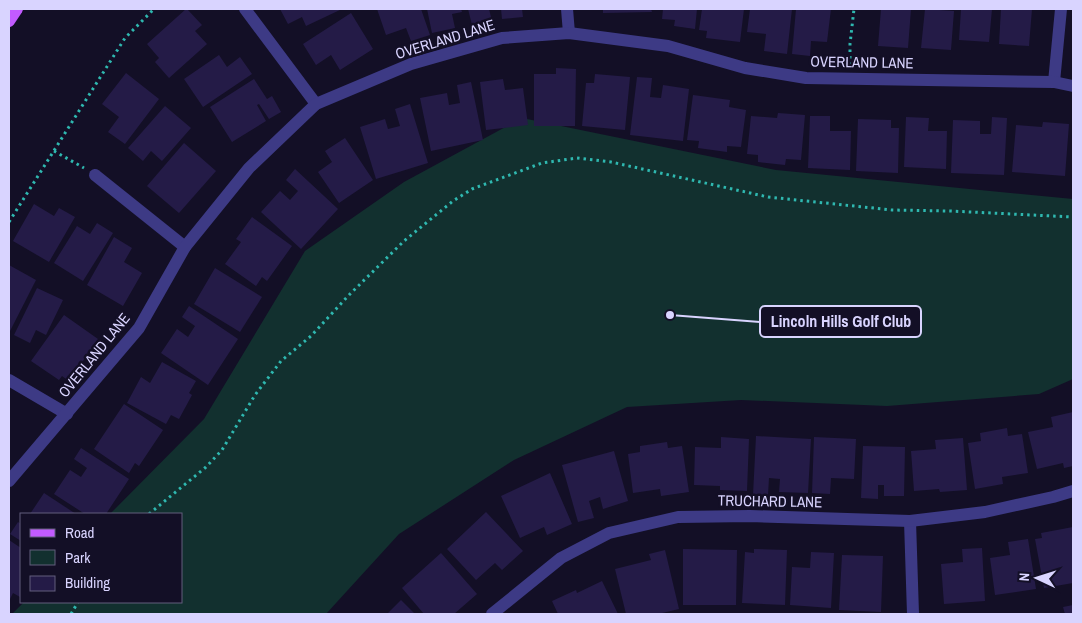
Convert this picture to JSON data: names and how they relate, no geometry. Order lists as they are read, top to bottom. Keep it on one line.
{"streets":{"street":["OVERLAND LANE","TRUCHARD LANE"]},"places":["Lincoln Hills Golf Club"],"legend":["Road","Park","Building"],"north":"left"}
